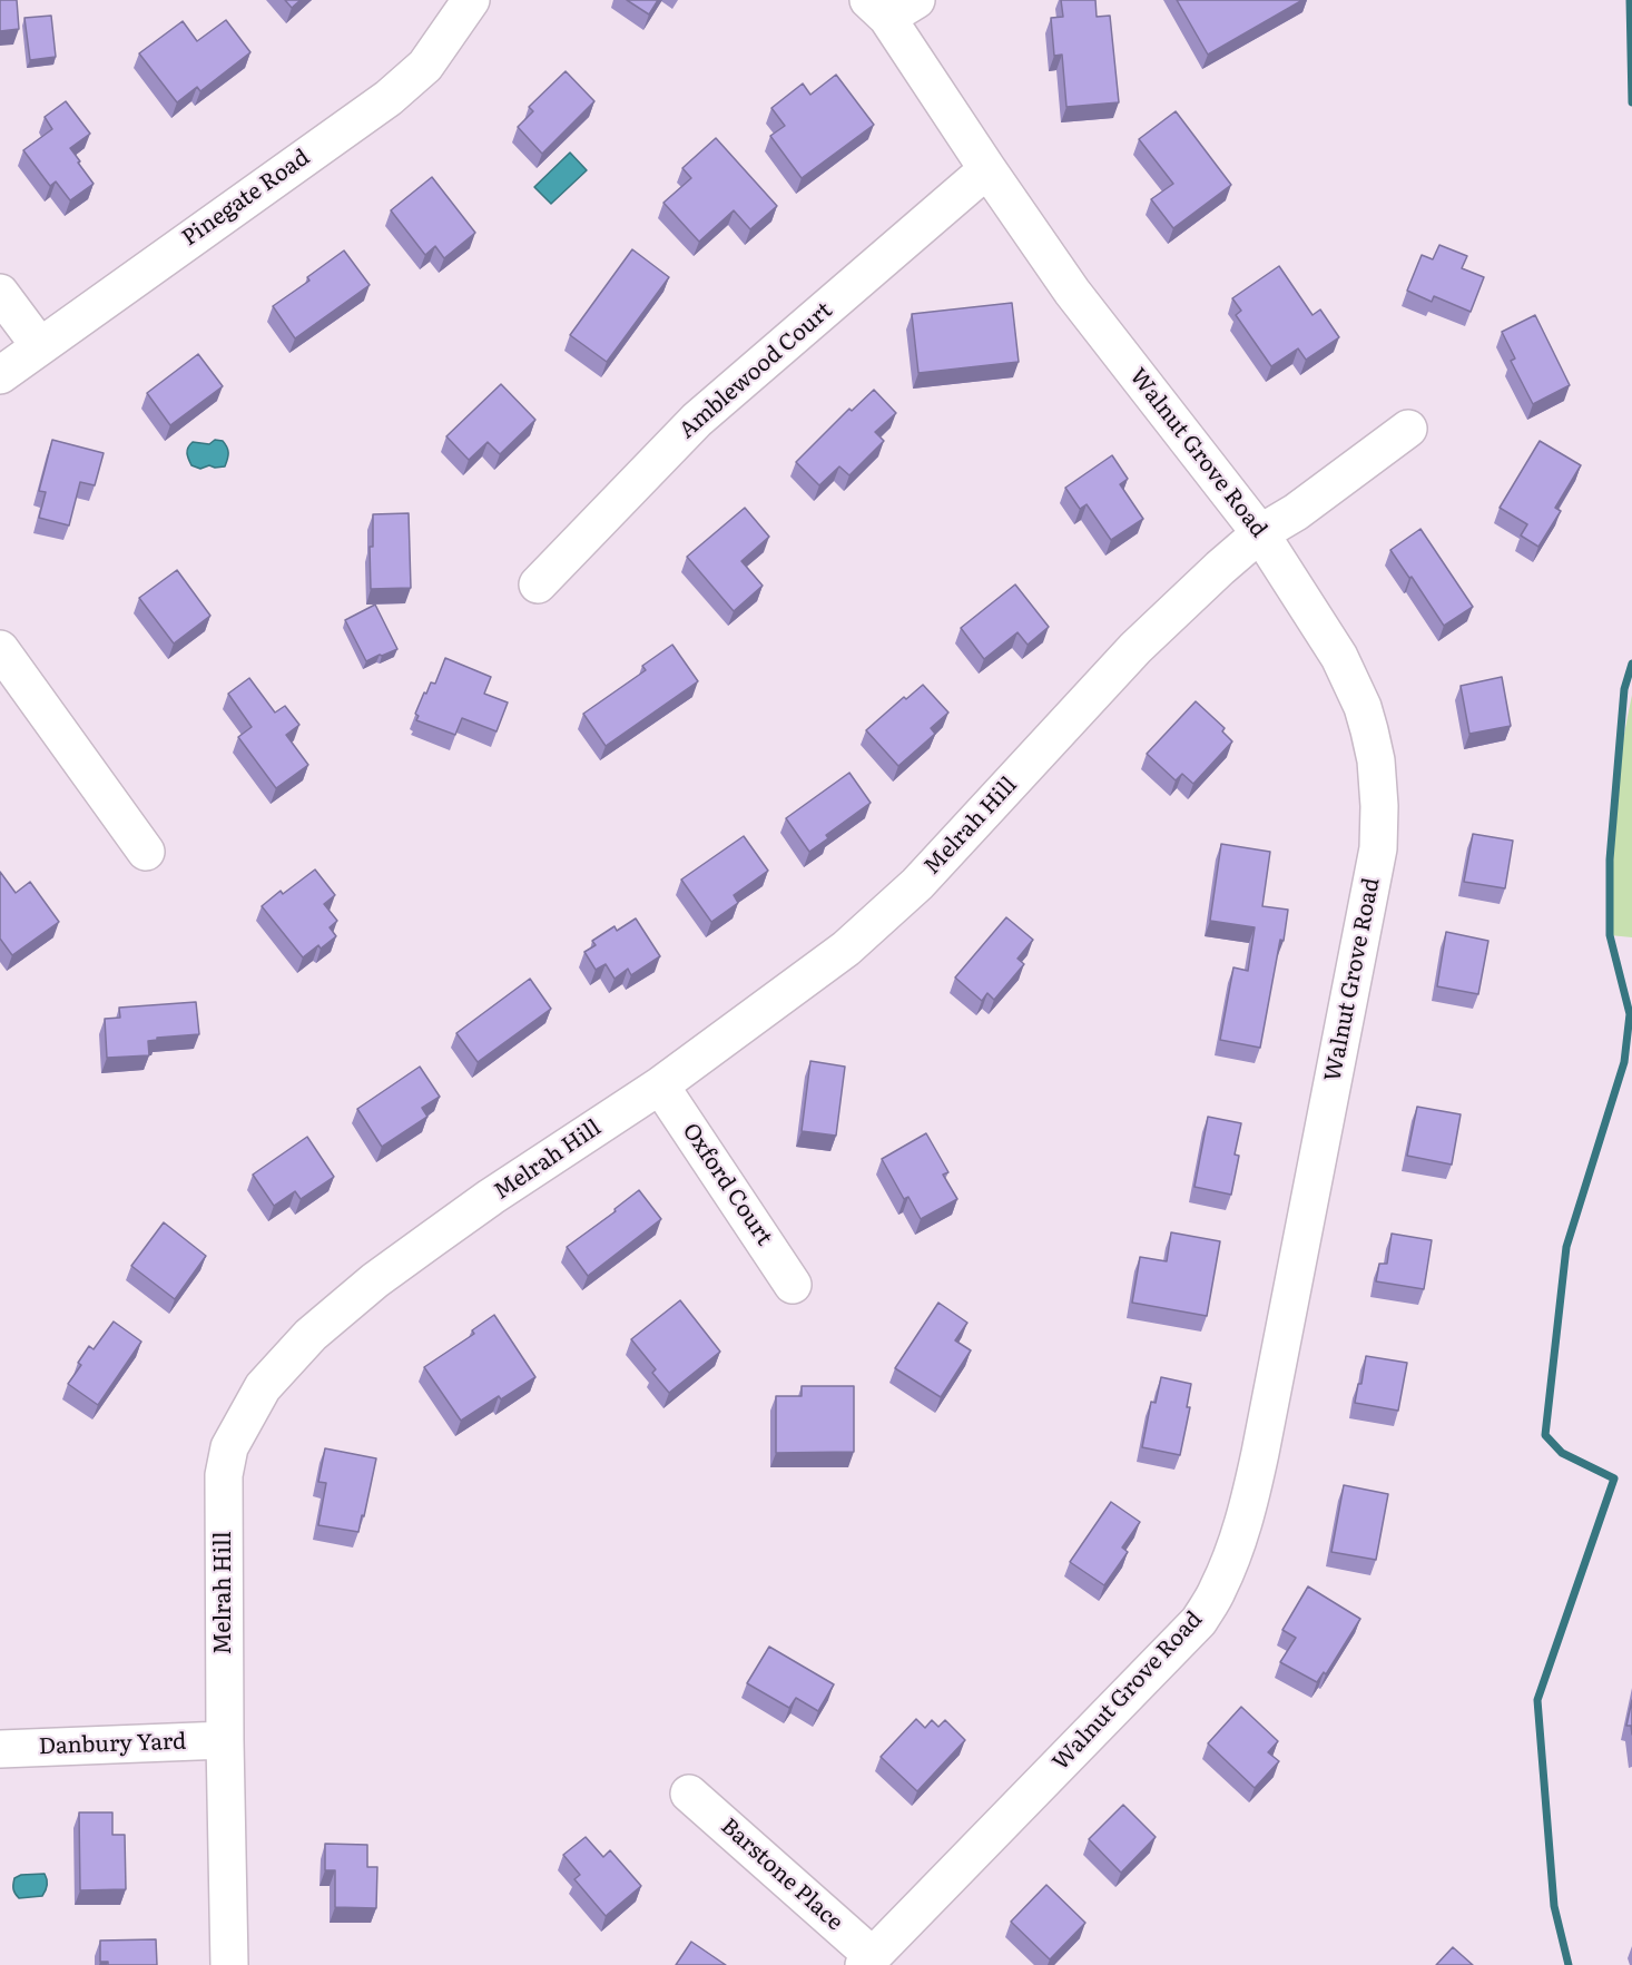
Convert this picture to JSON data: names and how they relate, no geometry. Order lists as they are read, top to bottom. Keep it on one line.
{"streets":{"street":["Pinegate Road","Amblewood Court","Walnut Grove Road","Melrah Hill","Oxford Court","Danbury Yard","Barstone Place"]},"crossings":[["Amblewood Court","Walnut Grove Road"],["Walnut Grove Road","Melrah Hill"],["Walnut Grove Road","Barstone Place"],["Melrah Hill","Oxford Court"],["Melrah Hill","Danbury Yard"]]}
